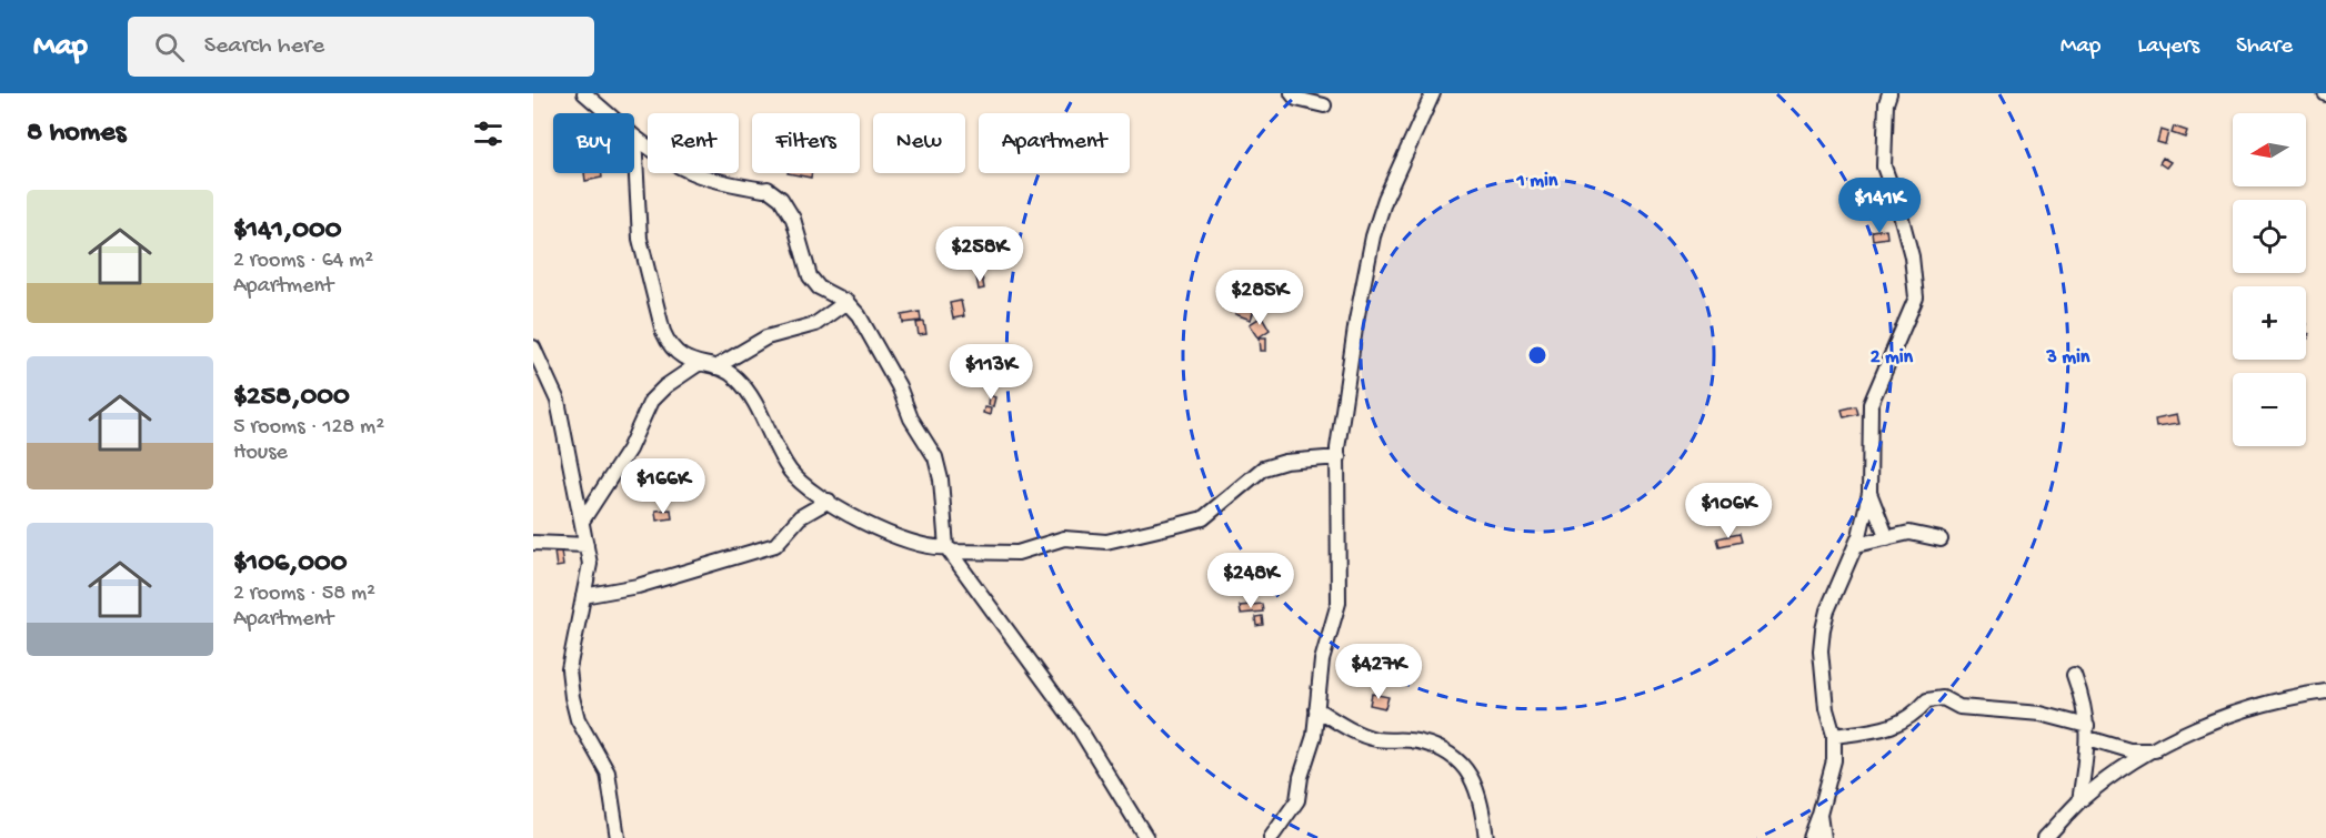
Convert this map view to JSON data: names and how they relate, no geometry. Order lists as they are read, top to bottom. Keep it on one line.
{"north":"left","page":{"header":"Map","search":"Search here","nav":["Map","Layers","Share"],"heading":"8 homes","map_buttons":["+","−"],"chip":["Buy","Rent","Filters","New","Apartment"],"list":[{"name":"$141,000","note":"2 rooms · 64 m² · Apartment"},{"name":"$258,000","note":"5 rooms · 128 m² · House"},{"name":"$106,000","note":"2 rooms · 58 m² · Apartment"}],"price":["$141K","$258K","$285K","$113K","$166K","$106K","$248K","$427K"]},"rings":["1 min","2 min","3 min"]}
